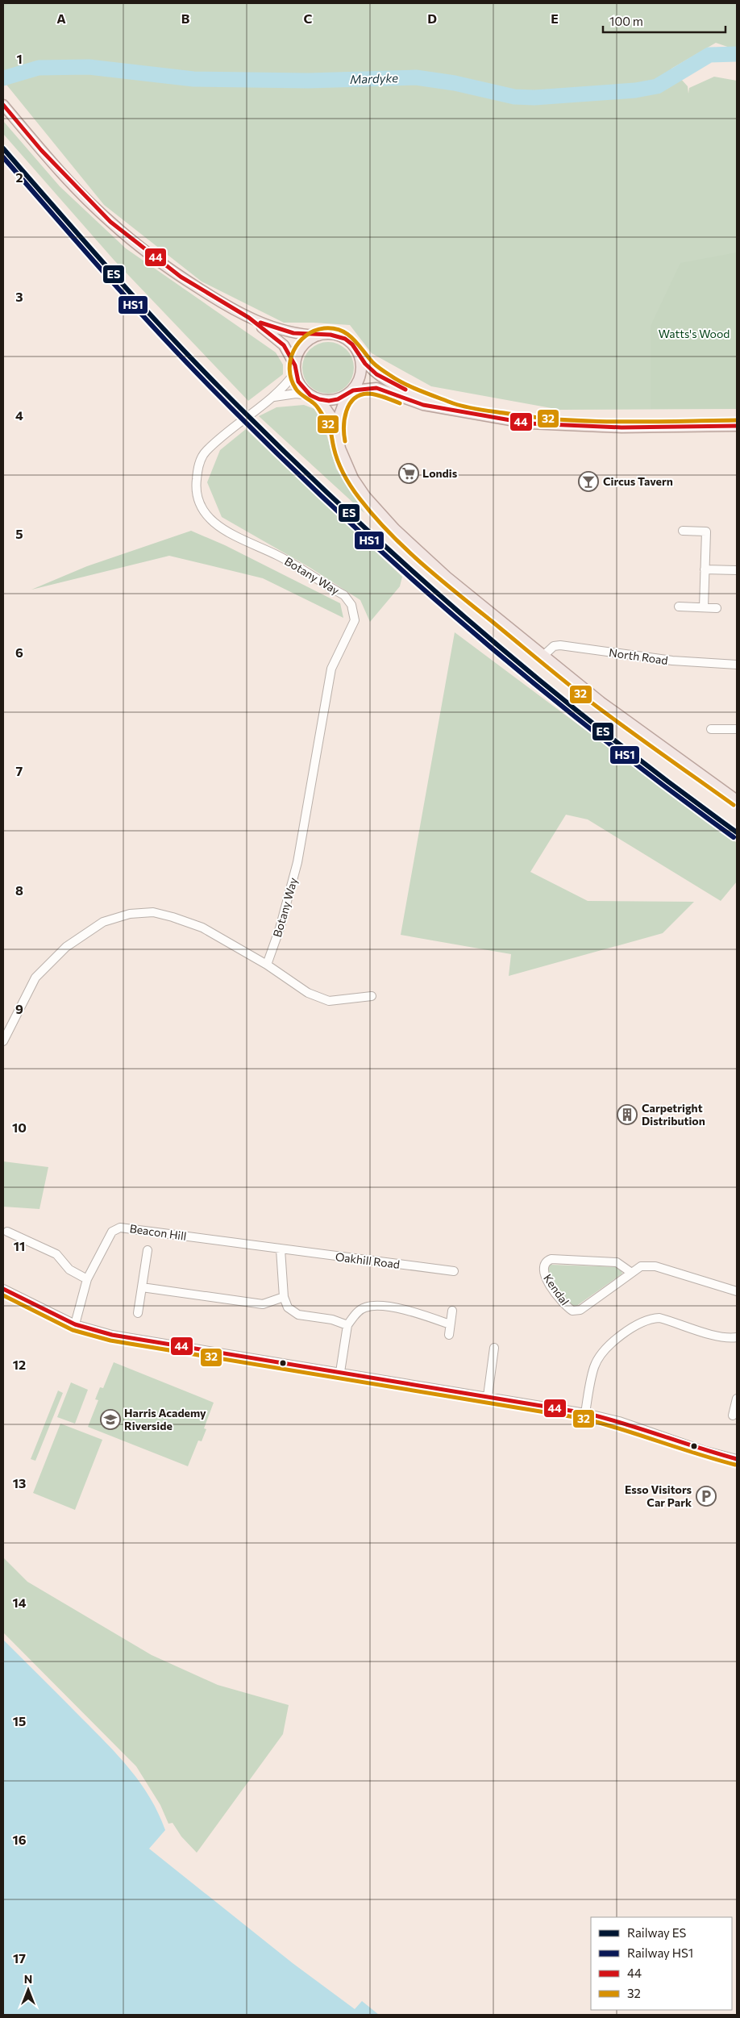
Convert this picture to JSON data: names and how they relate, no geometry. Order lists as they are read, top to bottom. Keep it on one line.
{"streets":{"street":["Botany Way","North Road","Beacon Hill","Oakhill Road","Kendal"]},"crossings":[["Beacon Hill","Oakhill Road"]],"water":["Mardyke"],"parks":["Watts's Wood"],"places":{"supermarket":["Londis"],"bar":["Circus Tavern"],"building":["Carpetright Distribution"],"school or university":["Harris Academy Riverside"],"parking":["Esso Visitors Car Park"]},"lines":["transit line 44","rail line ES","rail line HS1","transit line 32"],"legend":["Railway ES","Railway HS1","44","32"],"scale_bar":"100 m","north":"top","grid":{"columns":["A","B","C","D","E"],"rows":["1","2","3","4","5","6","7","8","9","10","11","12","13","14","15","16","17"]}}
